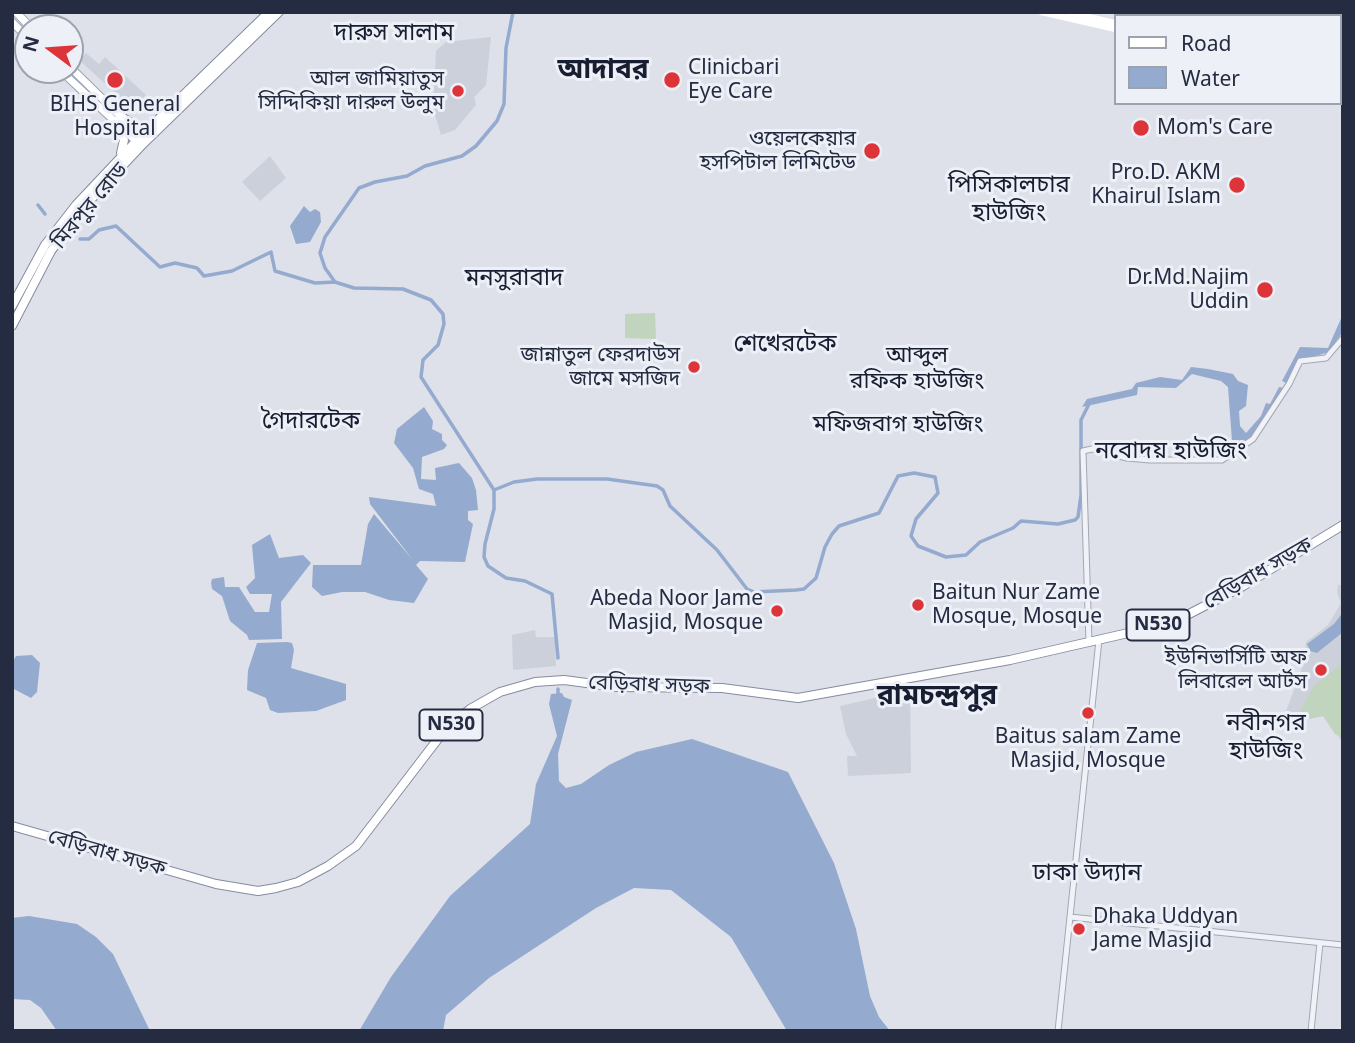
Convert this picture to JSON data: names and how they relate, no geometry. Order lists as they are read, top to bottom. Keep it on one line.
{"streets":{"highway":["মিরপুর রোড","বেড়িবাধ সড়ক","N530"]},"districts":["দারুস সালাম","আদাবর","পিসিকালচার হাউজিং","মনসুরাবাদ","শেখেরটেক","আব্দুল রফিক হাউজিং","গৈদারটেক","মফিজবাগ হাউজিং","নবোদয় হাউজিং","রামচন্দ্রপুর","নবীনগর হাউজিং","ঢাকা উদ্যান"],"places":["BIHS General Hospital","Clinicbari Eye Care","আল জামিয়াতুস সিদ্দিকিয়া দারুল উলুম","Mom's Care","ওয়েলকেয়ার হসপিটাল লিমিটেড","Pro.D. AKM Khairul Islam","Dr.Md.Najim Uddin","জান্নাতুল ফেরদাউস জামে মসজিদ","Baitun Nur Zame Mosque, Mosque","Abeda Noor Jame Masjid, Mosque","ইউনিভার্সিটি অফ লিবারেল আর্টস","Baitus salam Zame Masjid, Mosque","Dhaka Uddyan Jame Masjid"],"legend":["Road","Water"],"north":"left"}
